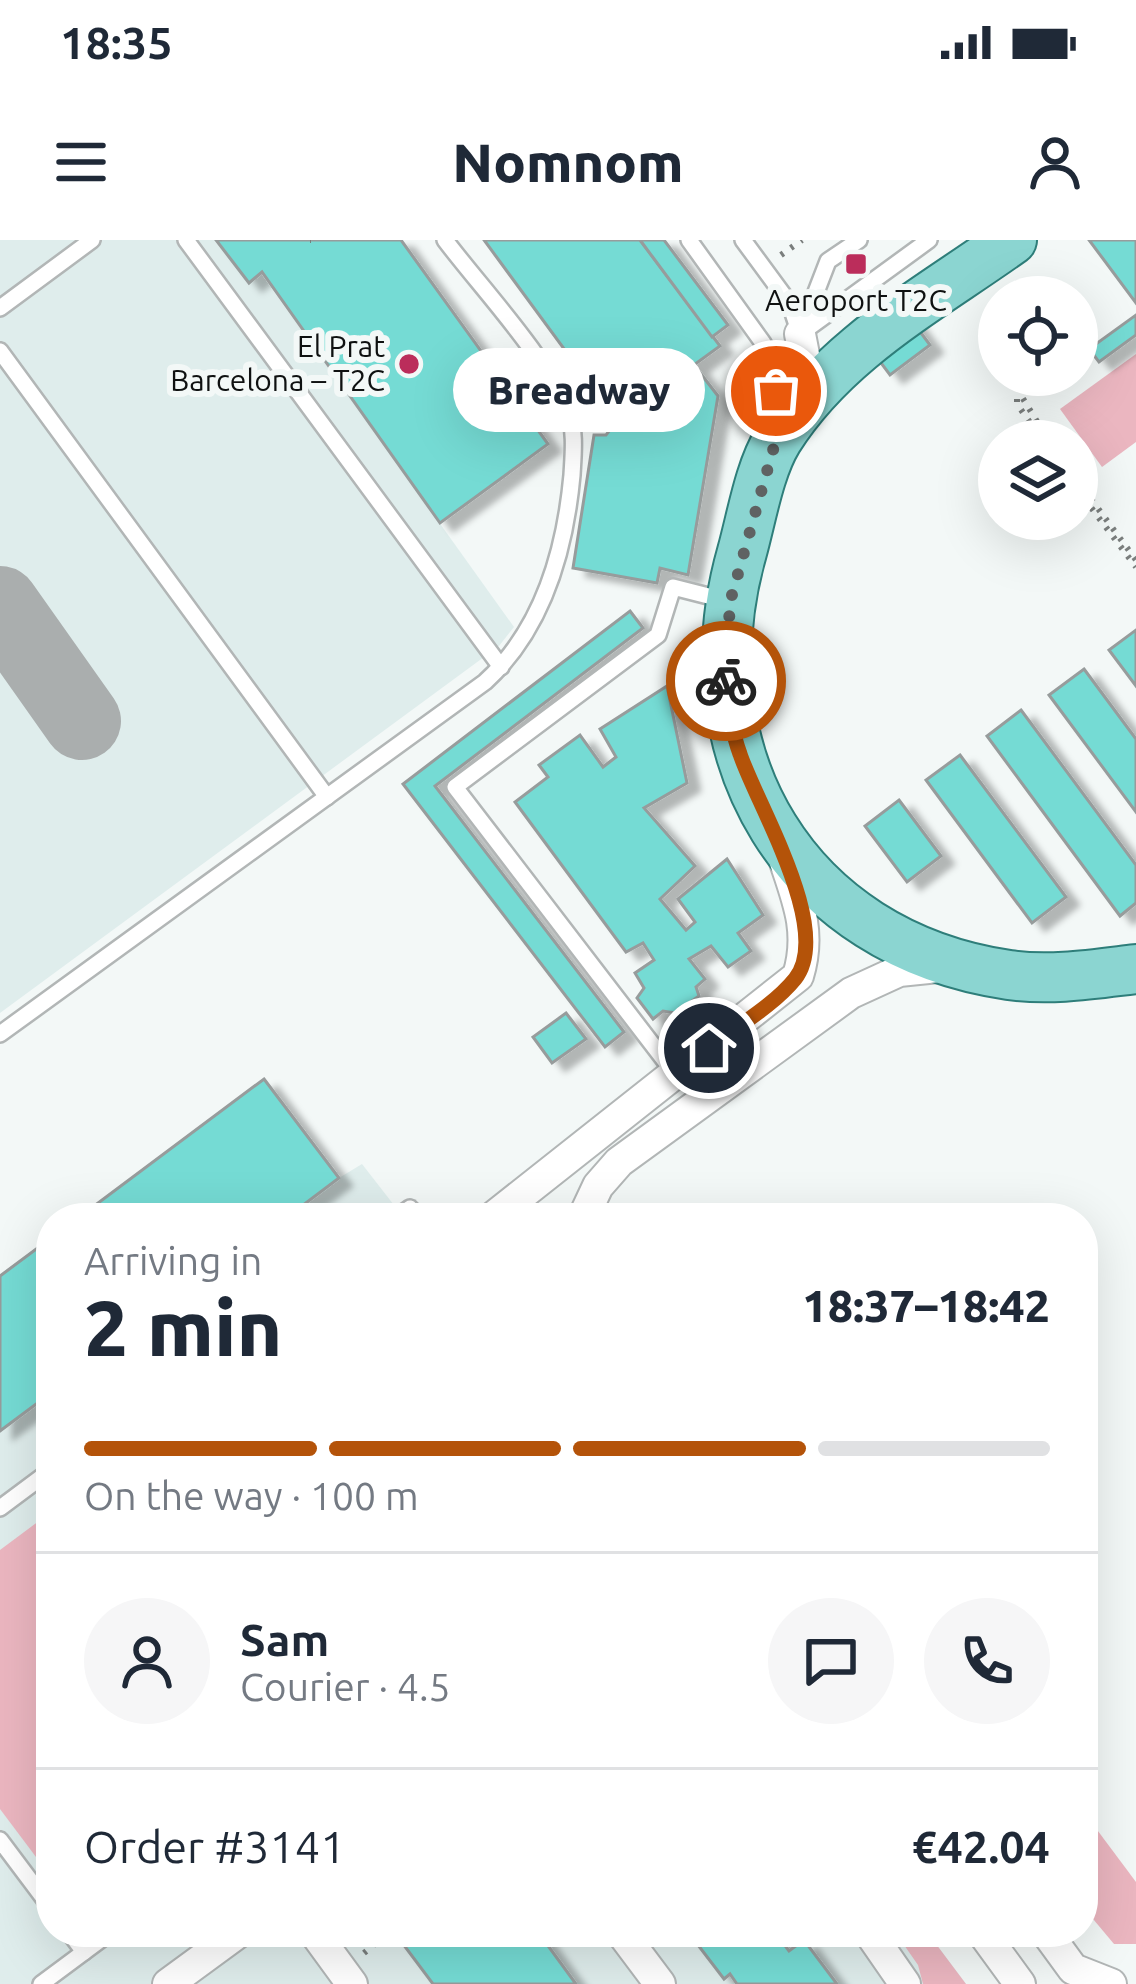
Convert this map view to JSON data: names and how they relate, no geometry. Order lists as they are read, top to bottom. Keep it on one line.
{"places":{"transit":["Aeroport T2C"],"other":["El Prat Barcelona – T2C","Breadway"]},"page":{"status":"18:35","header":"Nomnom","bubble":"Breadway","heading":["2 min","Arriving in","18:37–18:42"],"panel":["Sam","Courier · 4.5","Order #3141","€42.04"],"bar":"On the way · 100 m"}}
